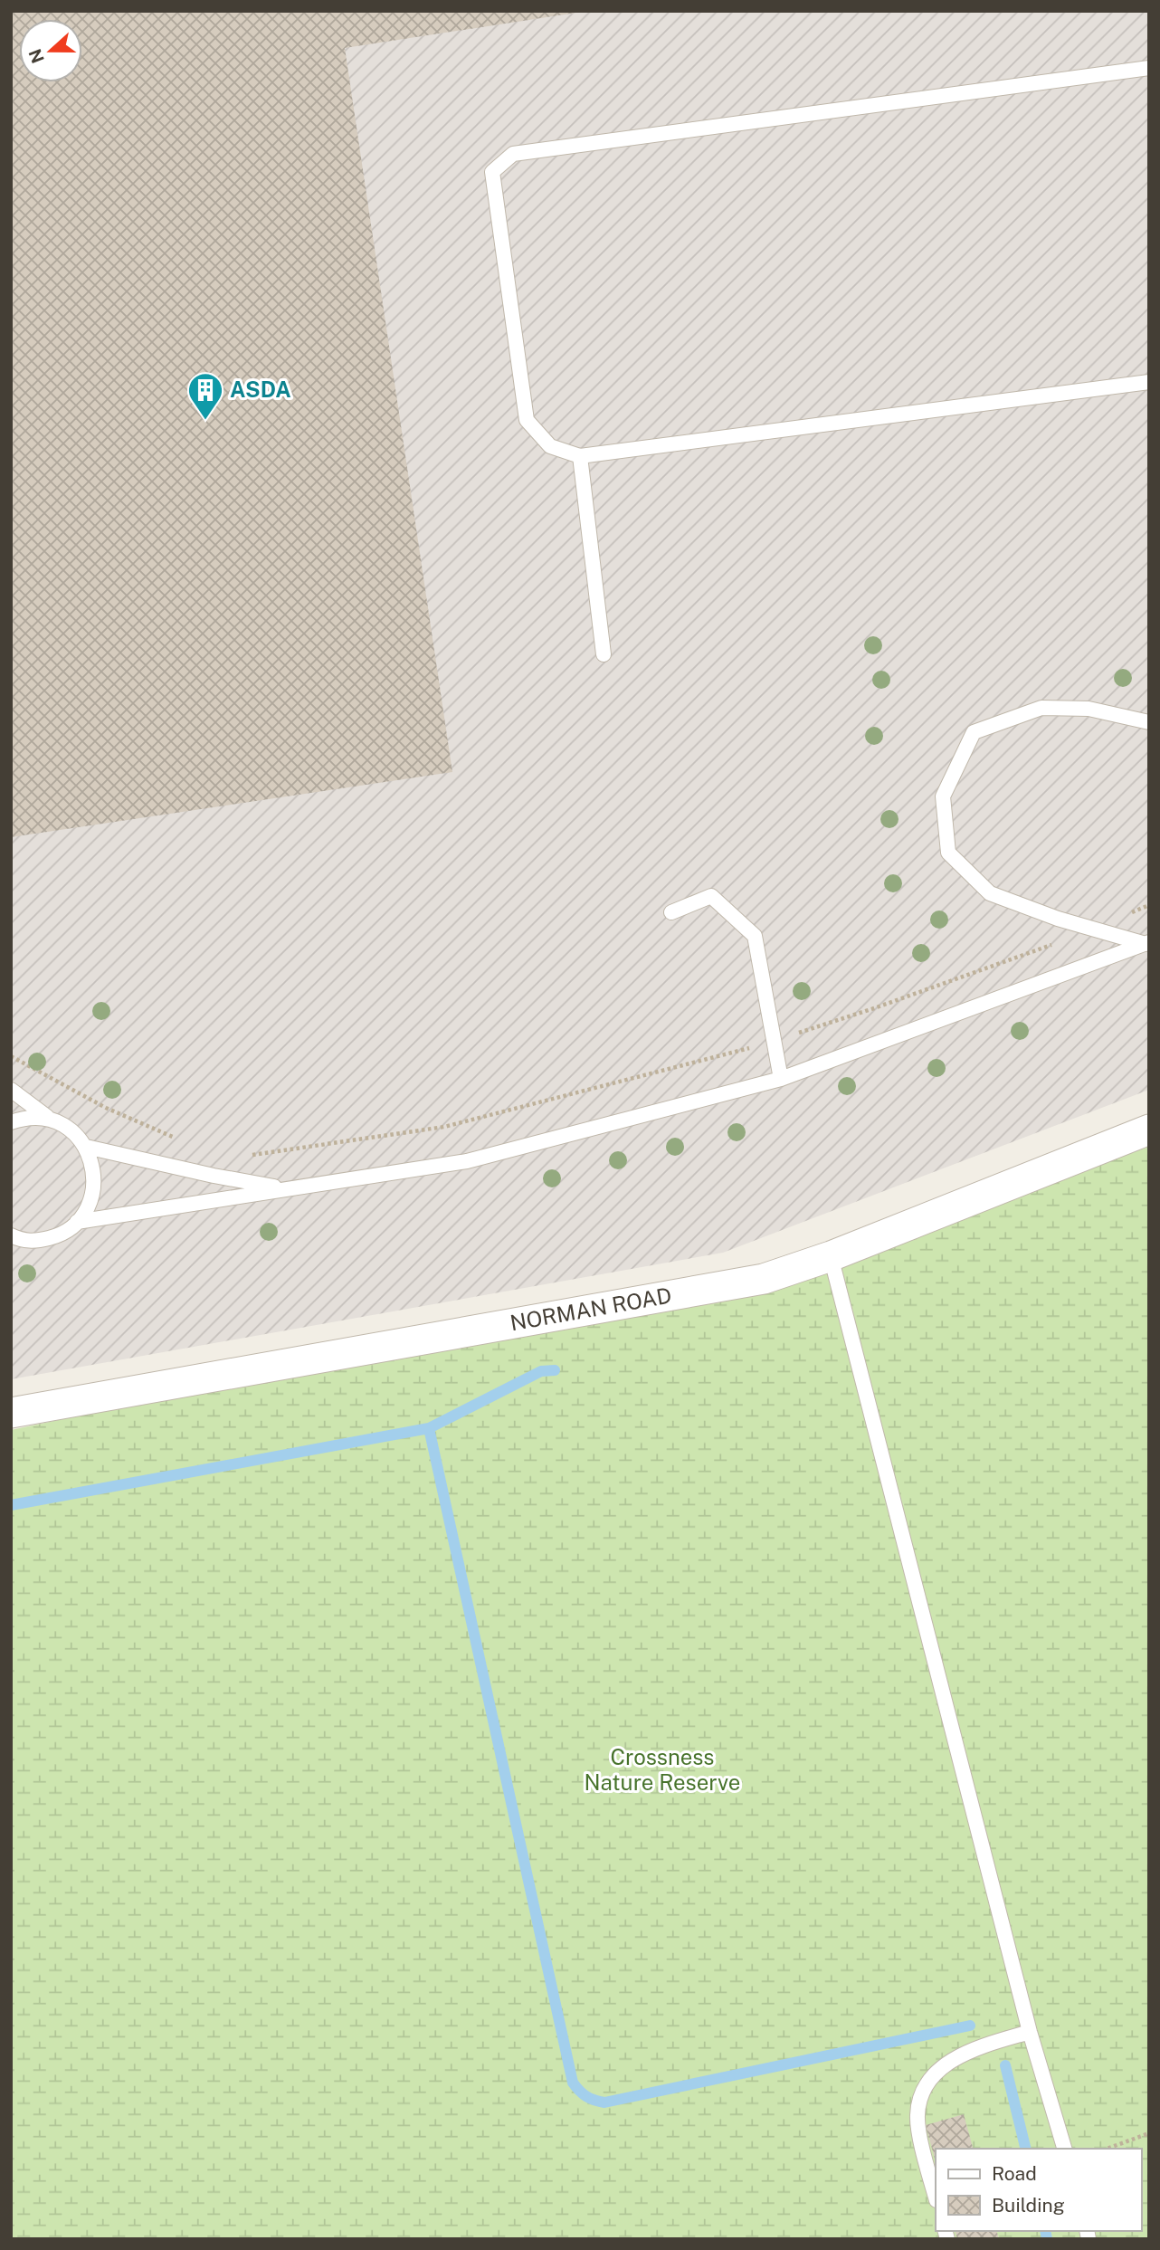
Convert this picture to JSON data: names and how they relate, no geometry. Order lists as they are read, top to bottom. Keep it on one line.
{"streets":{"street":["NORMAN ROAD"]},"parks":["Crossness Nature Reserve"],"places":{"building":["ASDA"]},"legend":["Road","Building"],"north":"left"}
